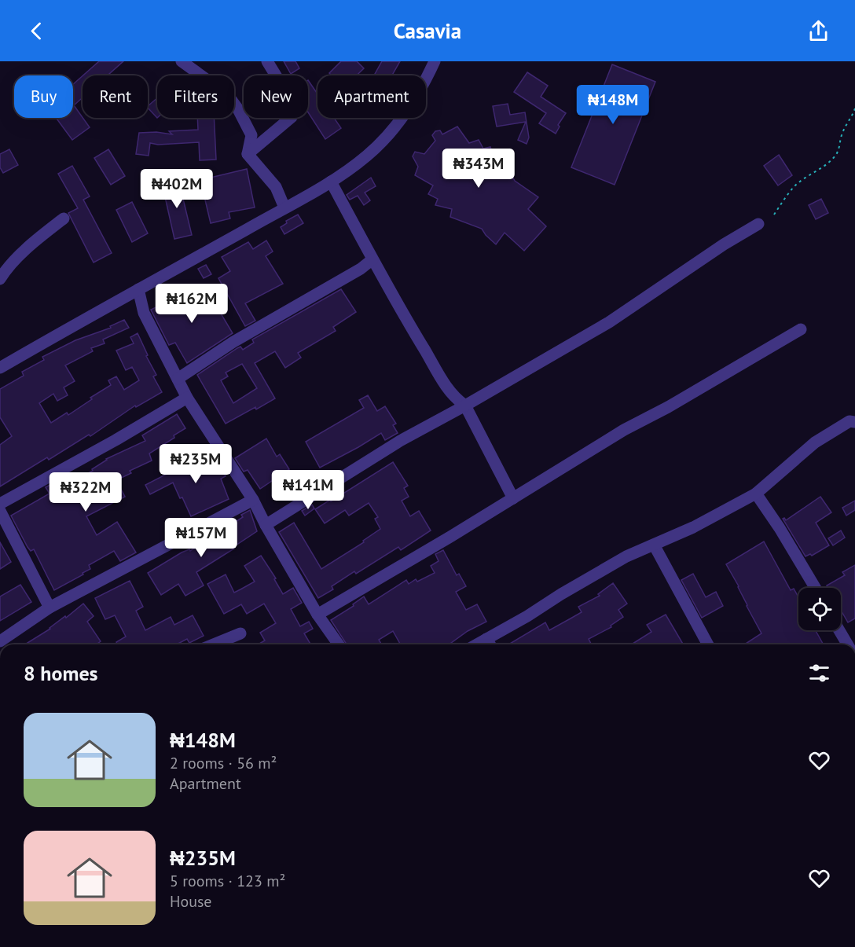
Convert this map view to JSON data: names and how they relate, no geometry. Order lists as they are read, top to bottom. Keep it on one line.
{"page":{"header":"Casavia","chip":["Buy","Rent","Filters","New","Apartment"],"price":["₦148M","₦343M","₦402M","₦162M","₦235M","₦141M","₦322M","₦157M"],"heading":"8 homes","list":[{"name":"₦148M","note":"2 rooms · 56 m² · Apartment"},{"name":"₦235M","note":"5 rooms · 123 m² · House"}]}}
